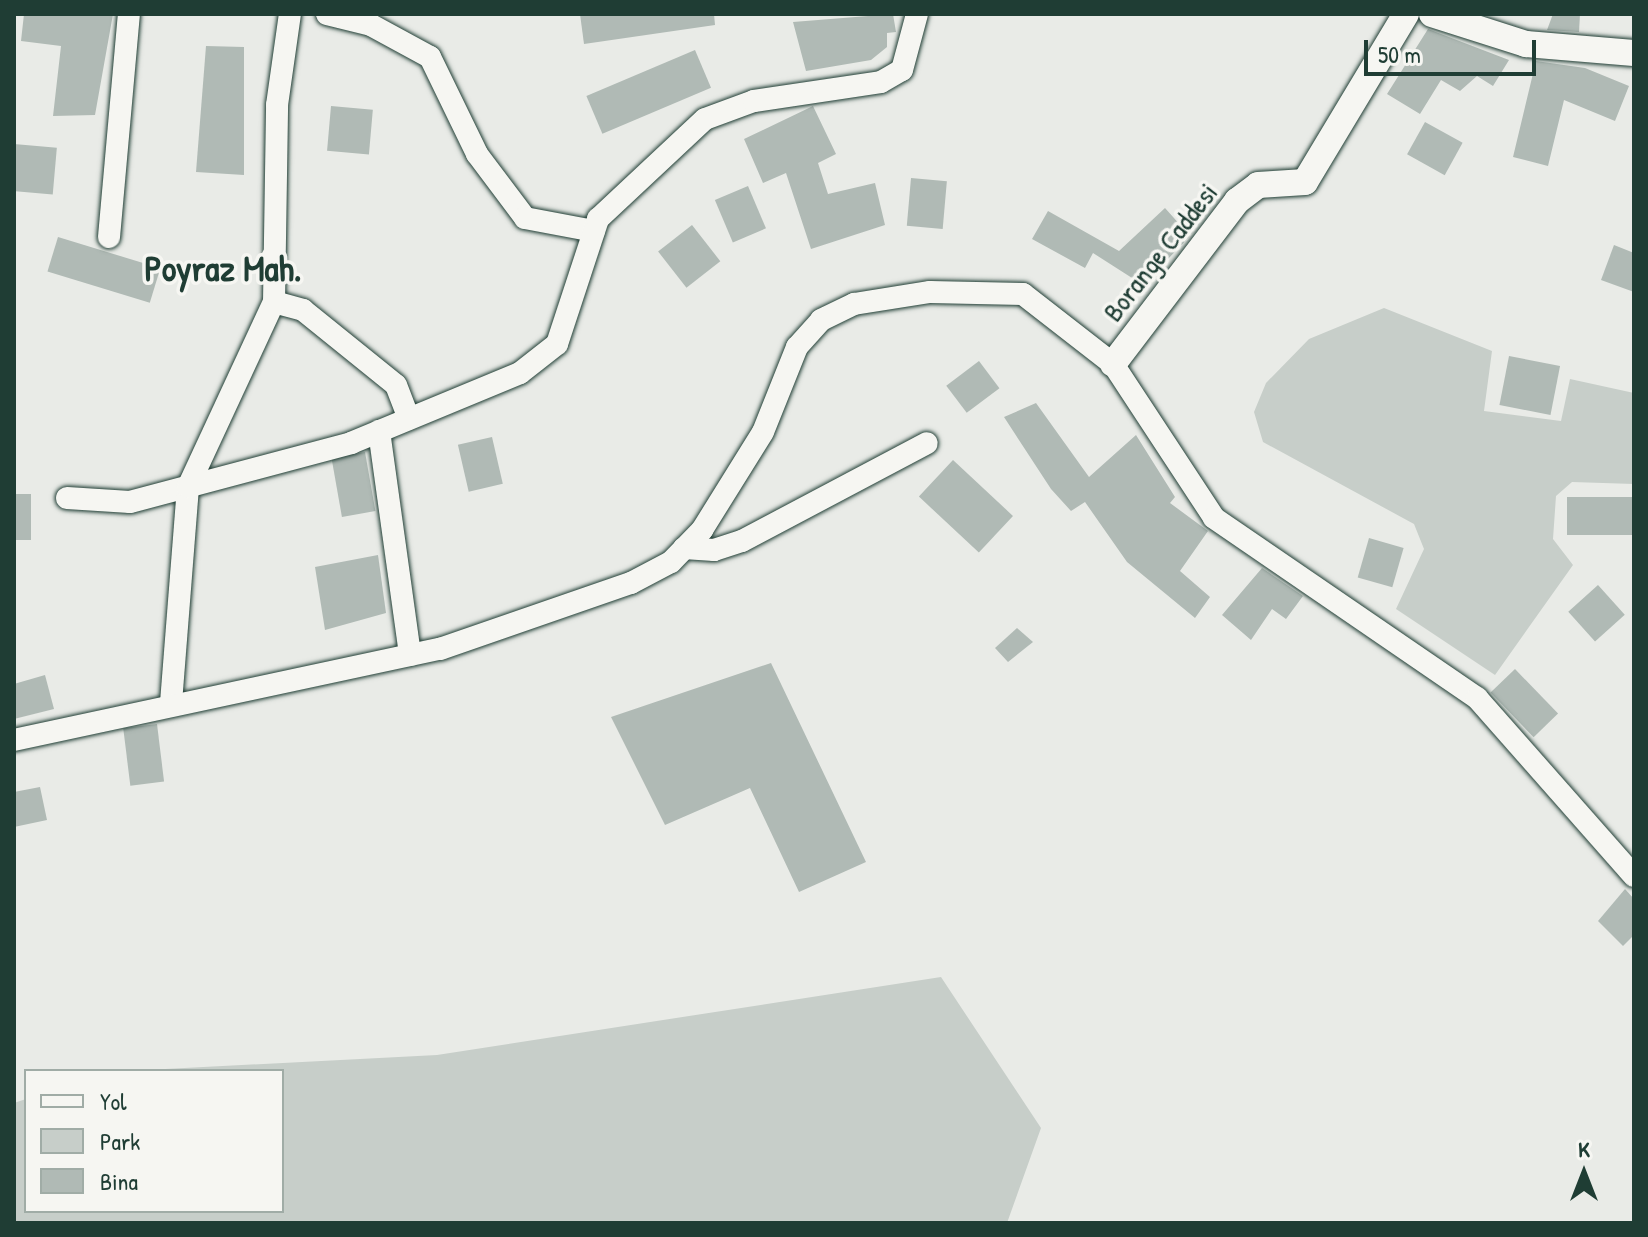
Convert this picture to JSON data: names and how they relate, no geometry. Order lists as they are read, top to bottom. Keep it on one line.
{"streets":{"street":["Borange Caddesi"]},"districts":["Poyraz Mah."],"legend":["Yol","Park","Bina"],"scale_bar":"50 m","north":"top"}
